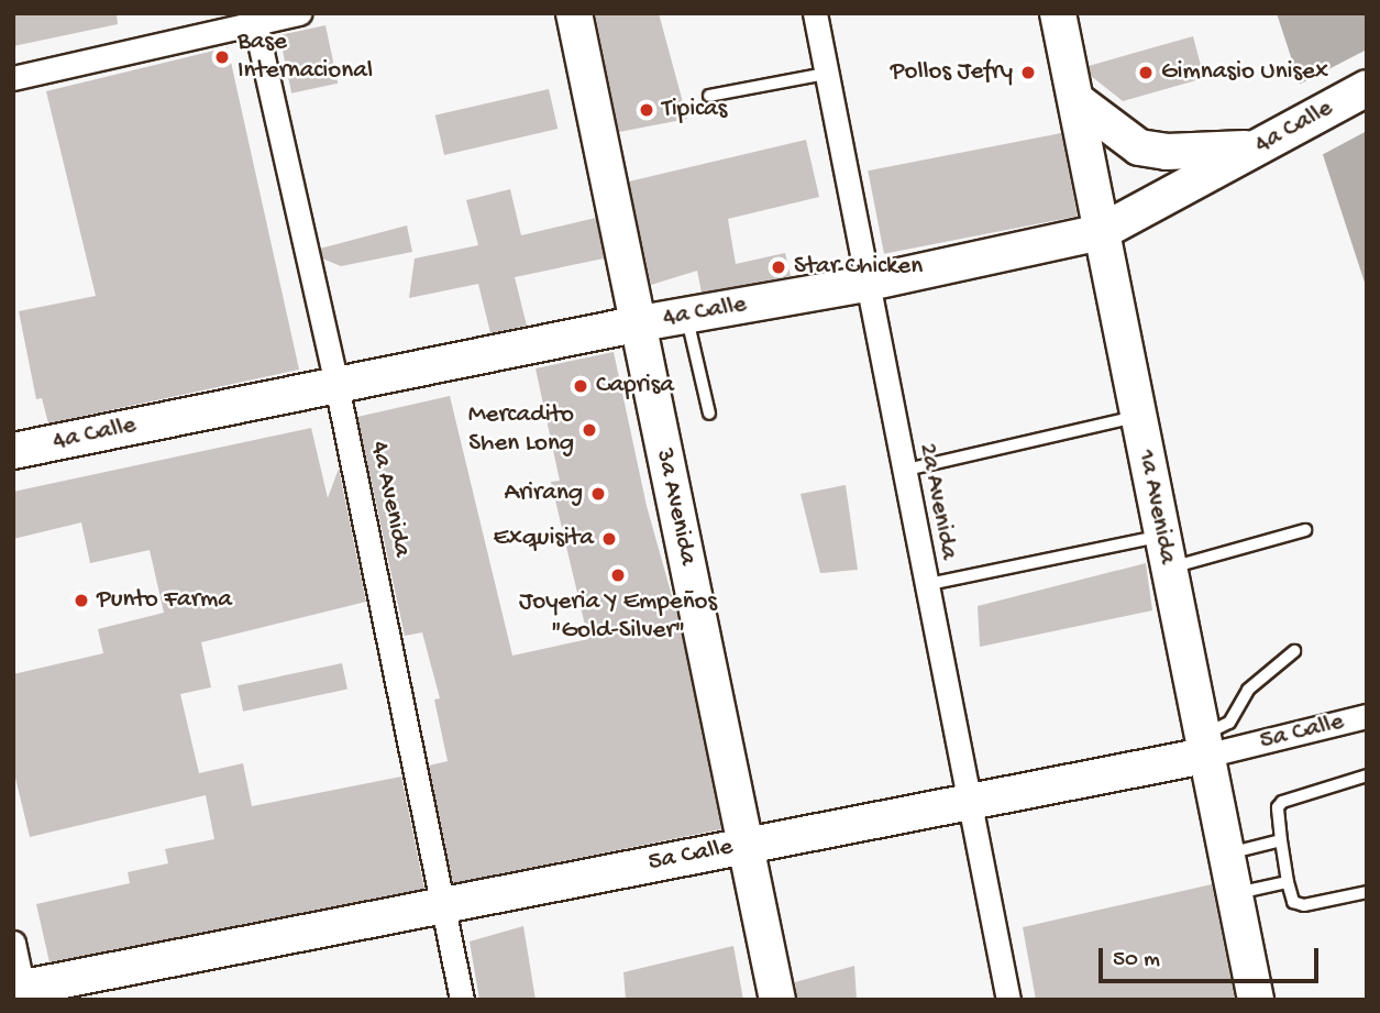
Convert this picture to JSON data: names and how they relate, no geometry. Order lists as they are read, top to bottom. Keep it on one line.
{"streets":{"street":["4a Calle","4a Avenida","2a Avenida","3a Avenida","1a Avenida","5a Calle"]},"crossings":[["4a Calle","4a Avenida"],["4a Calle","2a Avenida"],["4a Calle","3a Avenida"],["4a Calle","1a Avenida"],["4a Avenida","5a Calle"],["2a Avenida","5a Calle"],["3a Avenida","5a Calle"],["1a Avenida","5a Calle"]],"places":["Base Internacional","Pollos Jefry","Gimnasio Unisex","Tipicas","Star Chicken","Caprisa","Mercadito Shen Long","Arirang","Exquisita","Joyeria Y Empeños \"Gold-Silver\"","Punto Farma"],"scale_bar":"50 m"}
